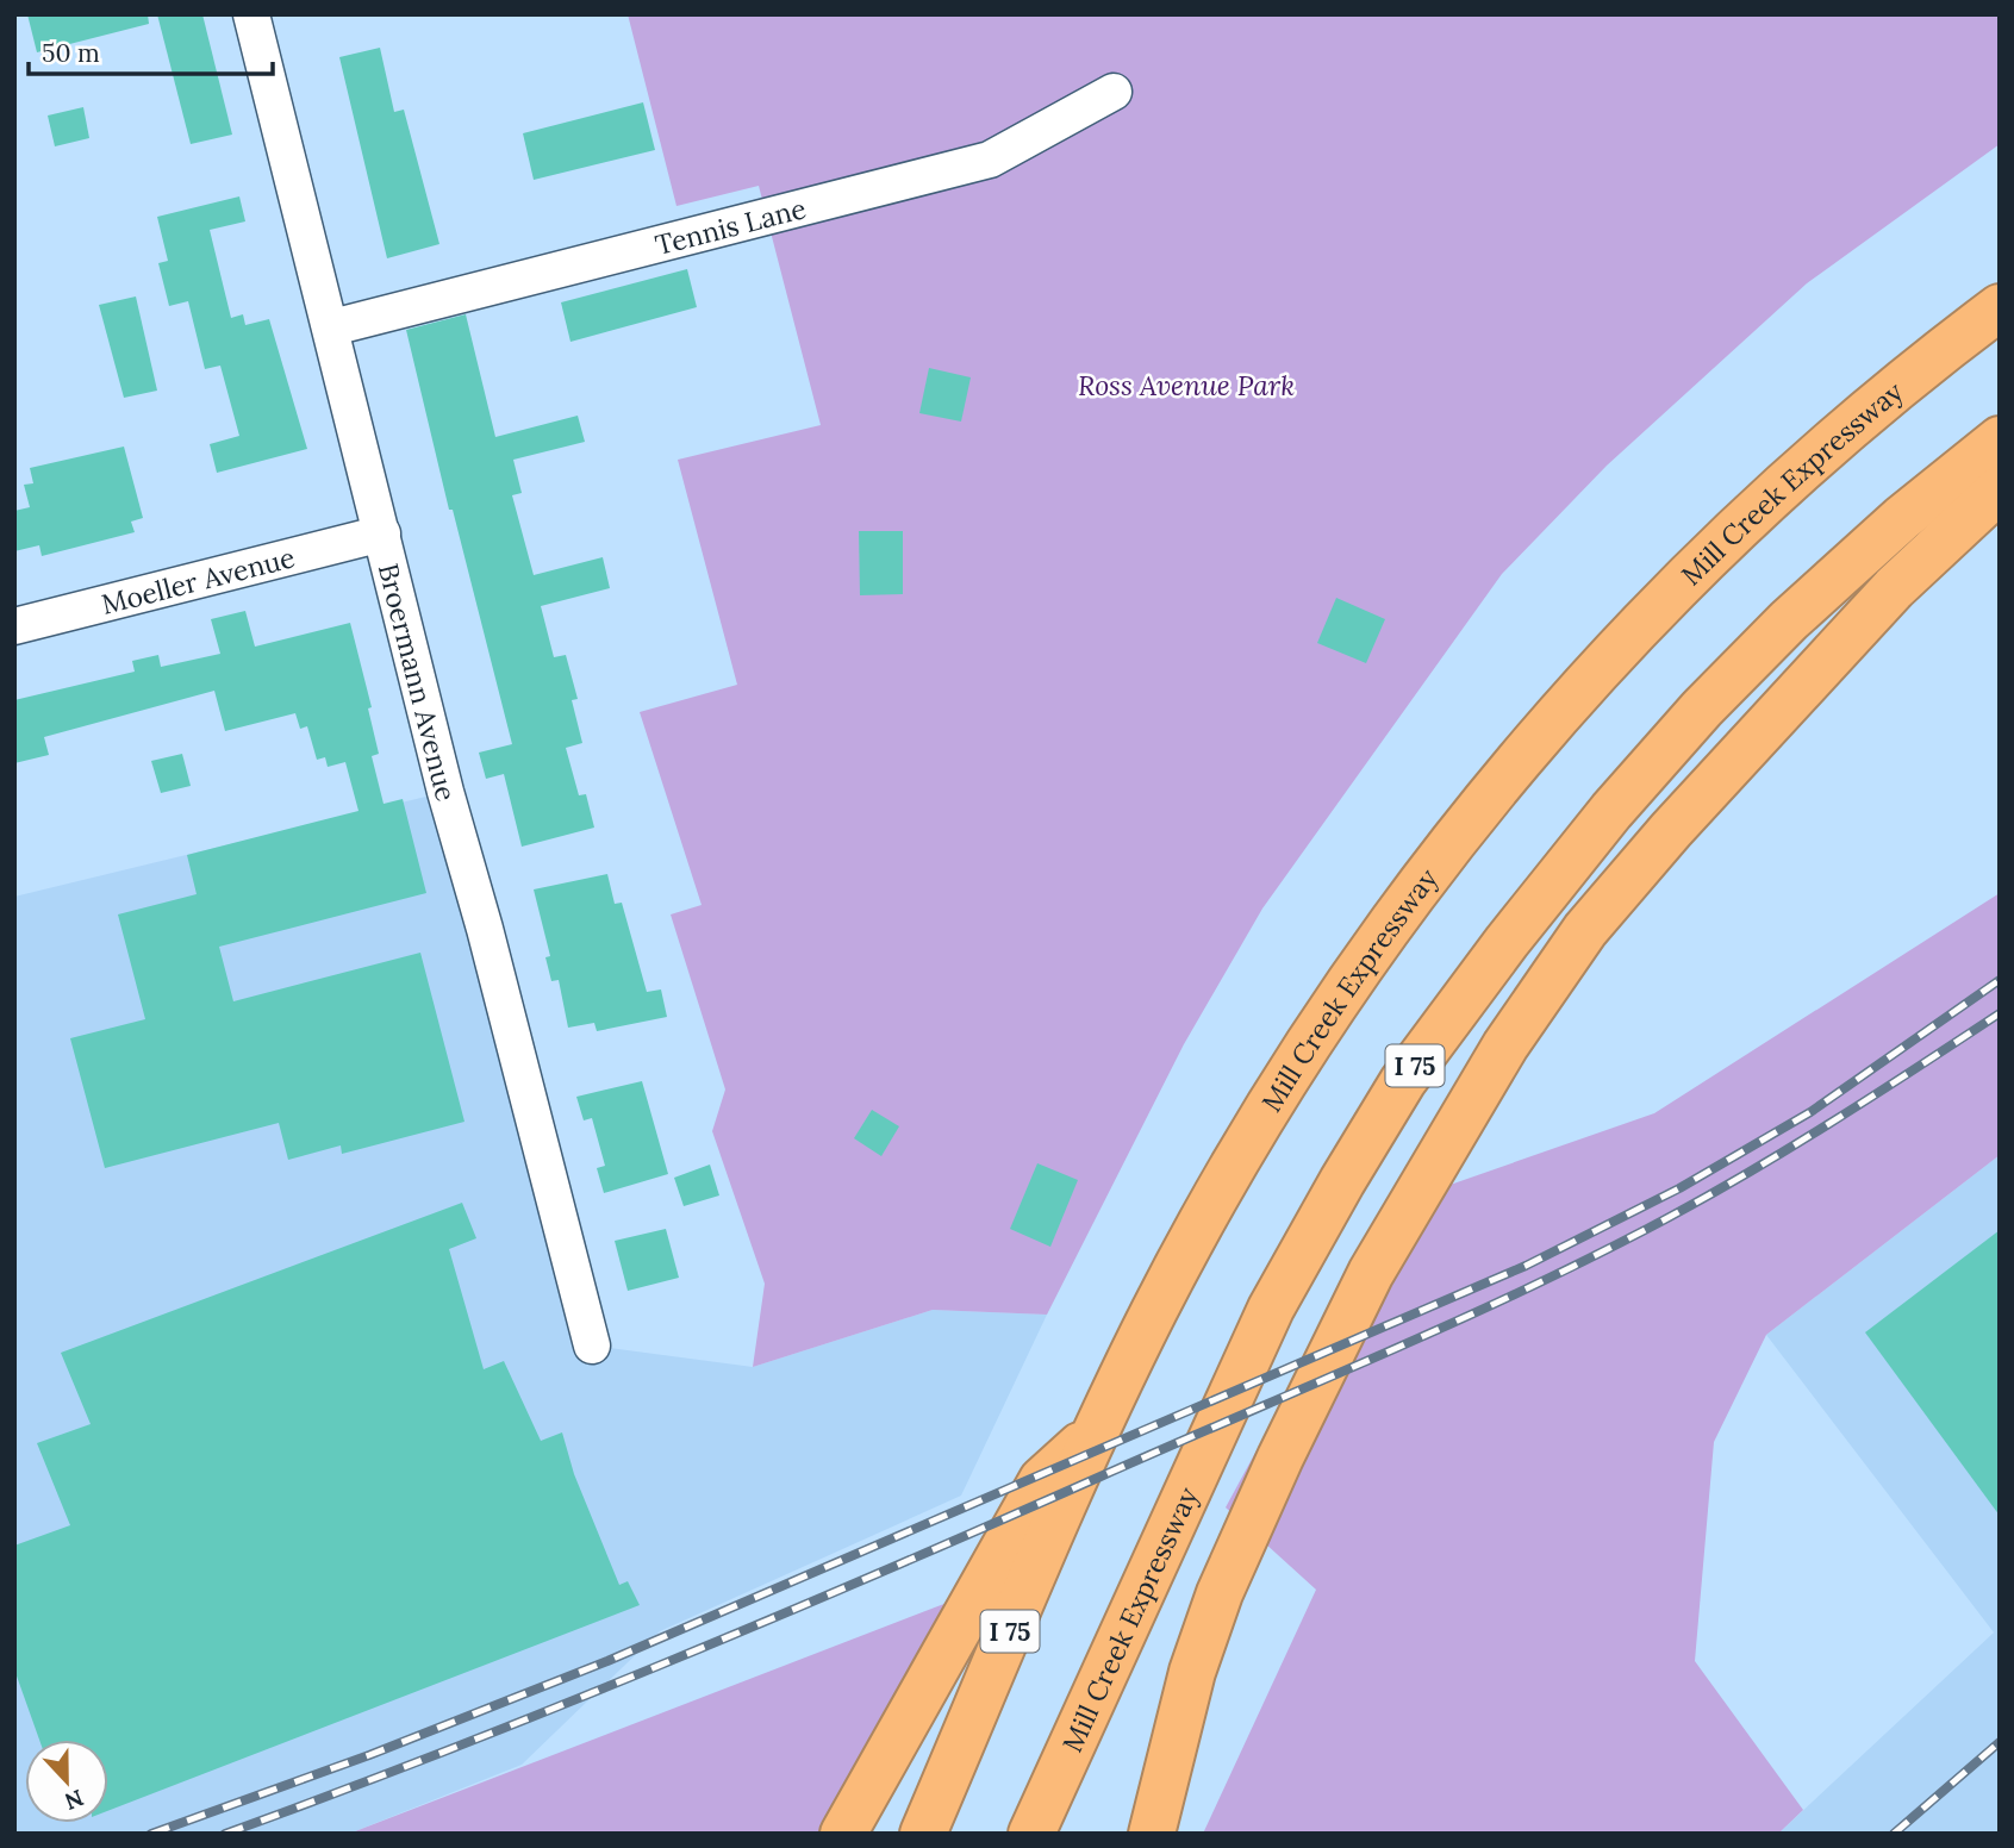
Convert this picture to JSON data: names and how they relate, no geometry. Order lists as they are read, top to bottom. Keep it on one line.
{"streets":{"highway":["Mill Creek Expressway","I 75"],"street":["Tennis Lane","Moeller Avenue","Broermann Avenue"]},"crossings":[["Tennis Lane","Broermann Avenue"],["Moeller Avenue","Broermann Avenue"]],"parks":["Ross Avenue Park"],"scale_bar":"50 m","north":"bottom"}
